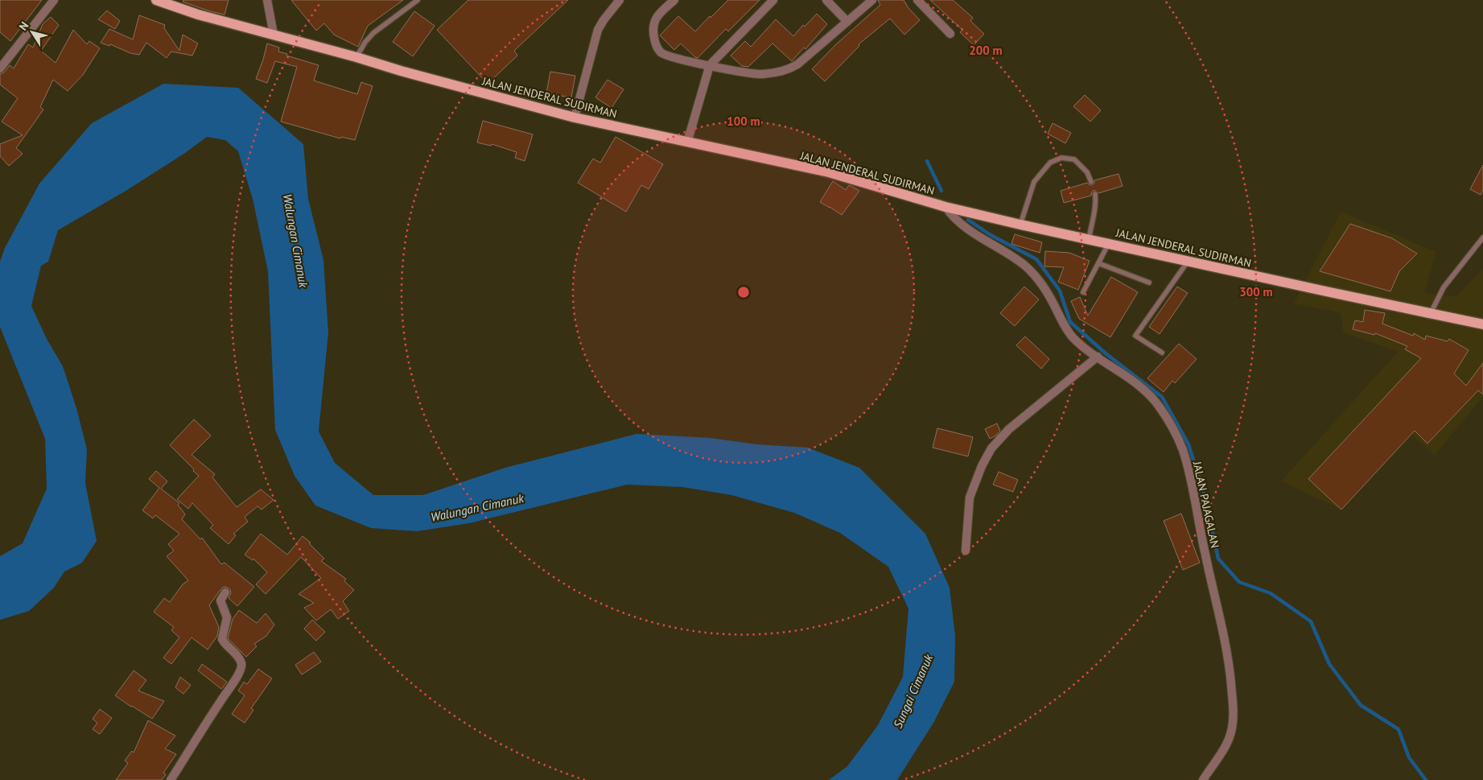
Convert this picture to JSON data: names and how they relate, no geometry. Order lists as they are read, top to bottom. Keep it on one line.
{"streets":{"main road":["JALAN JENDERAL SUDIRMAN"],"street":["JALAN PAJAGALAN"]},"crossings":[["JALAN JENDERAL SUDIRMAN","JALAN PAJAGALAN"]],"water":["Walungan Cimanuk","Sungai Cimanuk"],"north":"top left","rings":["200 m","100 m","300 m"]}
